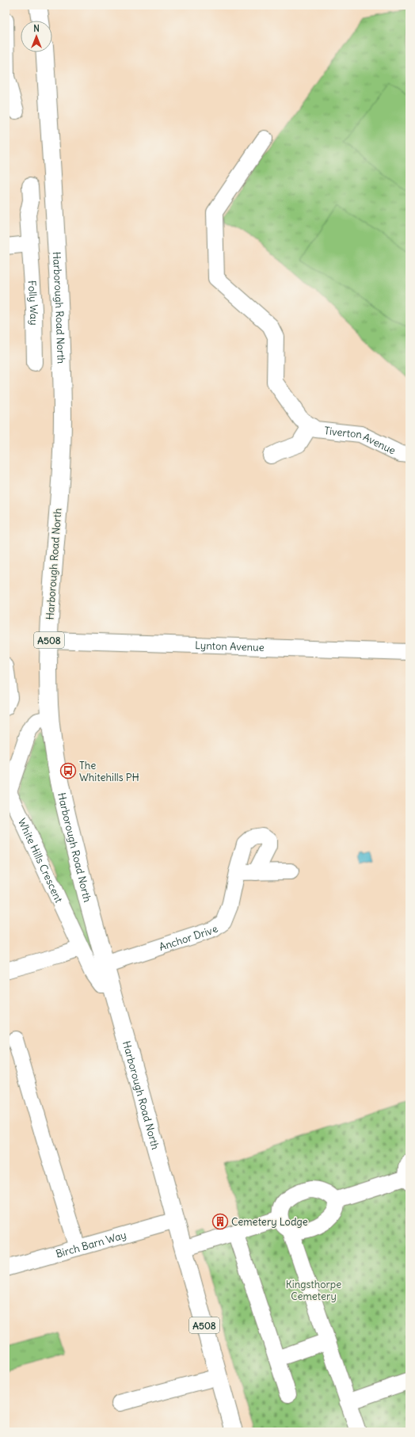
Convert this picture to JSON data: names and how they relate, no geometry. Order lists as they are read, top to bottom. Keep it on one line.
{"streets":{"highway":["Harborough Road North","A508"],"street":["Folly Way","Tiverton Avenue","Lynton Avenue","White Hills Crescent","Anchor Drive","Birch Barn Way"]},"crossings":[["Harborough Road North","A508"],["Harborough Road North","Lynton Avenue"],["Harborough Road North","White Hills Crescent"],["Harborough Road North","Anchor Drive"],["Harborough Road North","Birch Barn Way"],["A508","Birch Barn Way"]],"parks":["Kingsthorpe Cemetery"],"places":{"bus stop":["The Whitehills PH"],"building":["Cemetery Lodge"]},"north":"top"}
